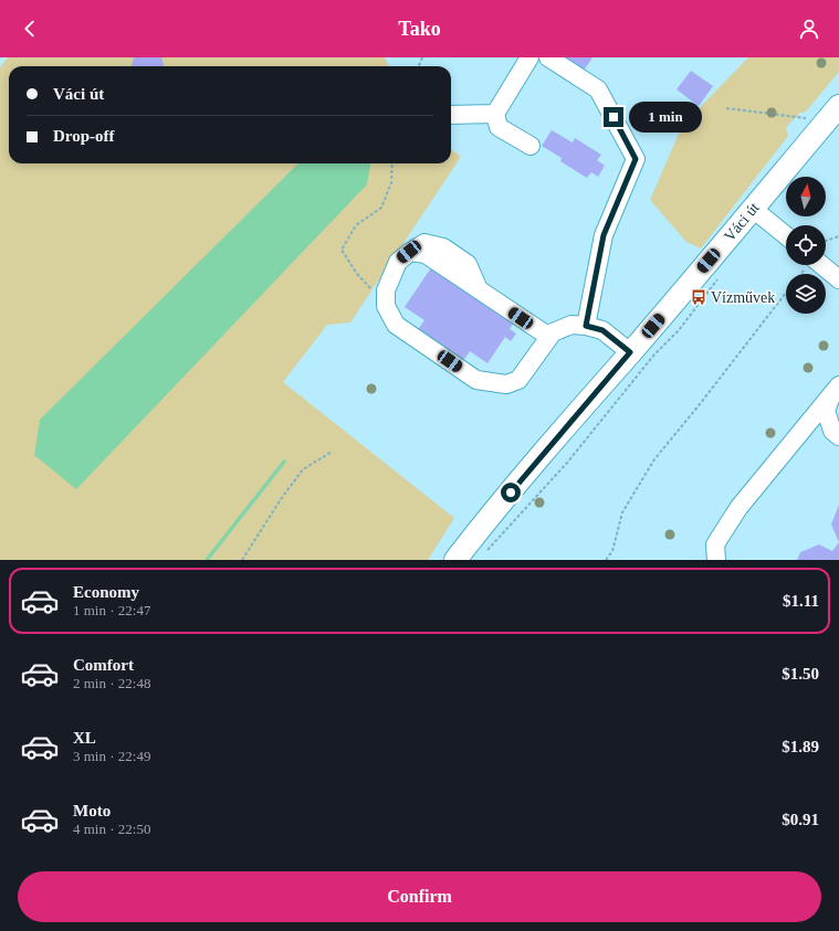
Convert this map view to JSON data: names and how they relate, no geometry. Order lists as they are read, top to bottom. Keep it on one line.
{"streets":{"main road":["Váci út"]},"places":{"bus stop":["Vízművek"]},"north":"top","page":{"header":"Tako","banner":["Váci út","Drop-off"],"bubble":"1 min","list":[{"name":"Economy","note":"1 min · 22:47","value":"$1.11"},{"name":"Comfort","note":"2 min · 22:48","value":"$1.50"},{"name":"XL","note":"3 min · 22:49","value":"$1.89"},{"name":"Moto","note":"4 min · 22:50","value":"$0.91"}],"buttons":"Confirm"}}
